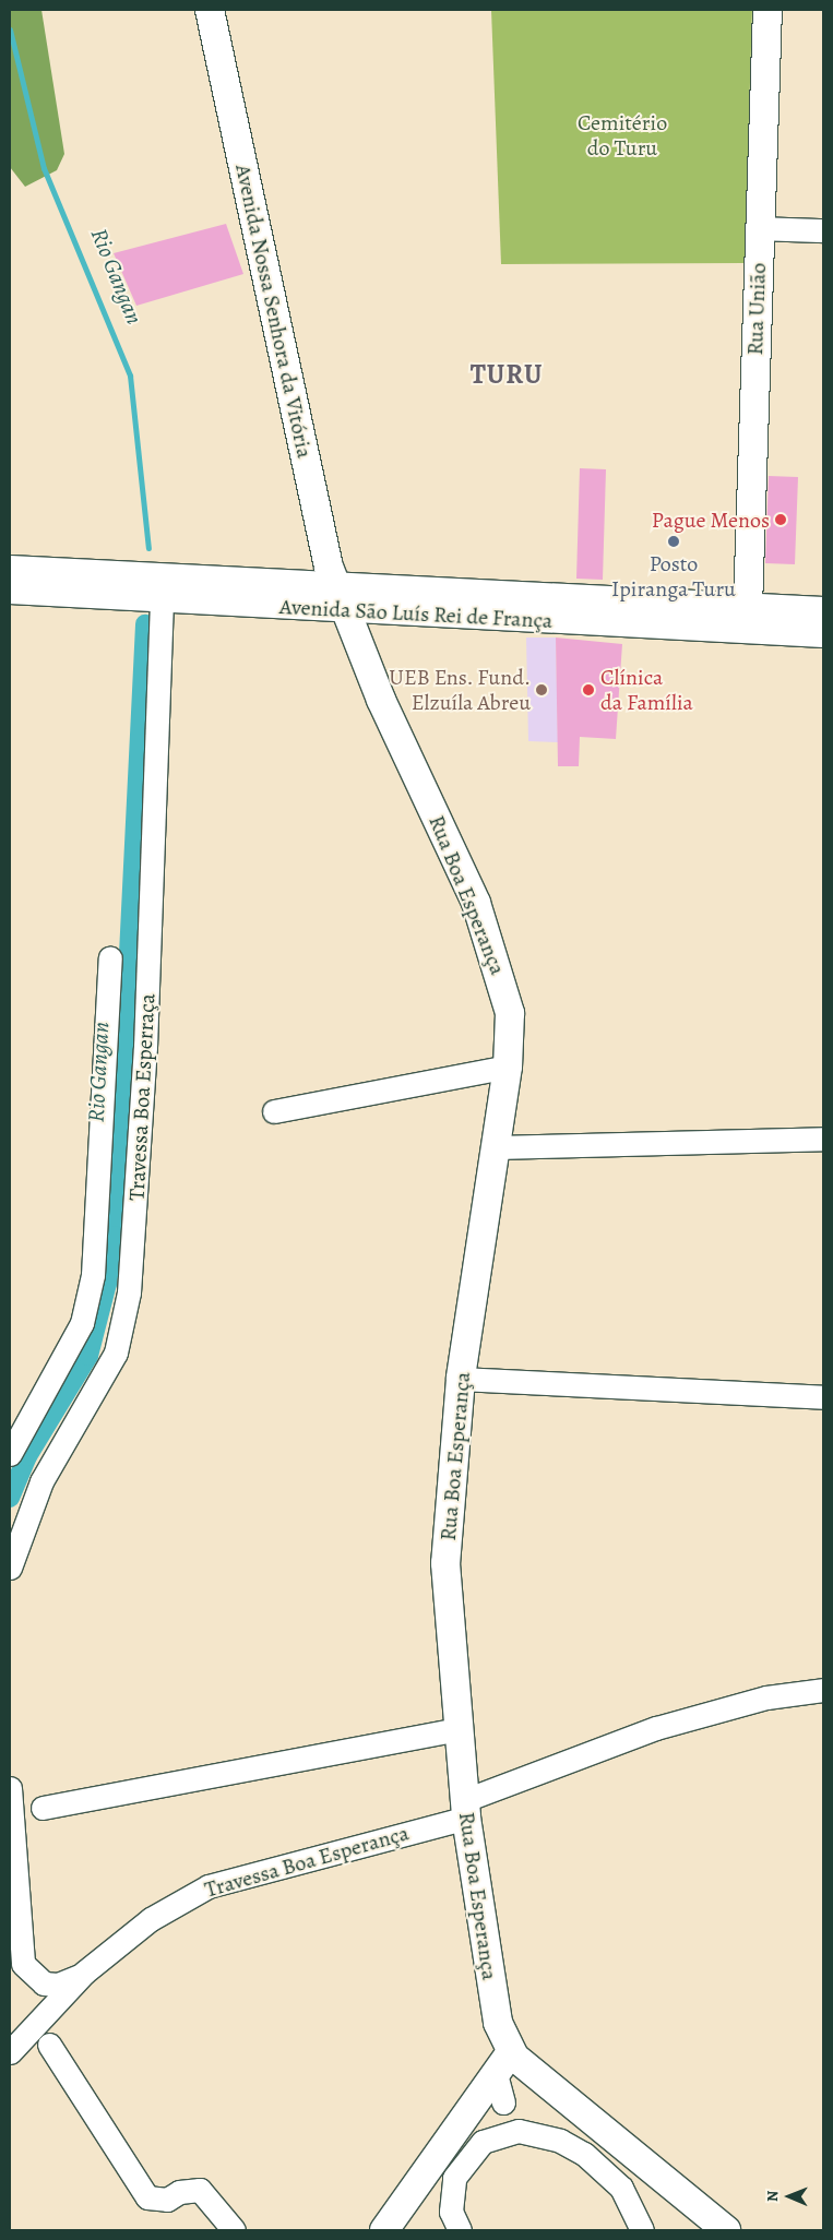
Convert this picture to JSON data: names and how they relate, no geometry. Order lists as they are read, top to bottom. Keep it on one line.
{"streets":{"main road":["Rua União","Avenida Nossa Senhora da Vitória","Avenida São Luís Rei de França","Rua Boa Esperança"],"street":["Travessa Boa Esperraça","Travessa Boa Esperança"]},"crossings":[["Rua União","Avenida São Luís Rei de França"],["Avenida Nossa Senhora da Vitória","Avenida São Luís Rei de França"],["Avenida Nossa Senhora da Vitória","Rua Boa Esperança"],["Avenida São Luís Rei de França","Rua Boa Esperança"],["Avenida São Luís Rei de França","Travessa Boa Esperraça"],["Rua Boa Esperança","Travessa Boa Esperança"]],"districts":["TURU"],"water":["Rio Gangan"],"parks":["Cemitério do Turu"],"places":["Pague Menos","Posto Ipiranga Turu","UEB Ens. Fund. Elzuíla Abreu","Clínica da Família"],"north":"left"}
